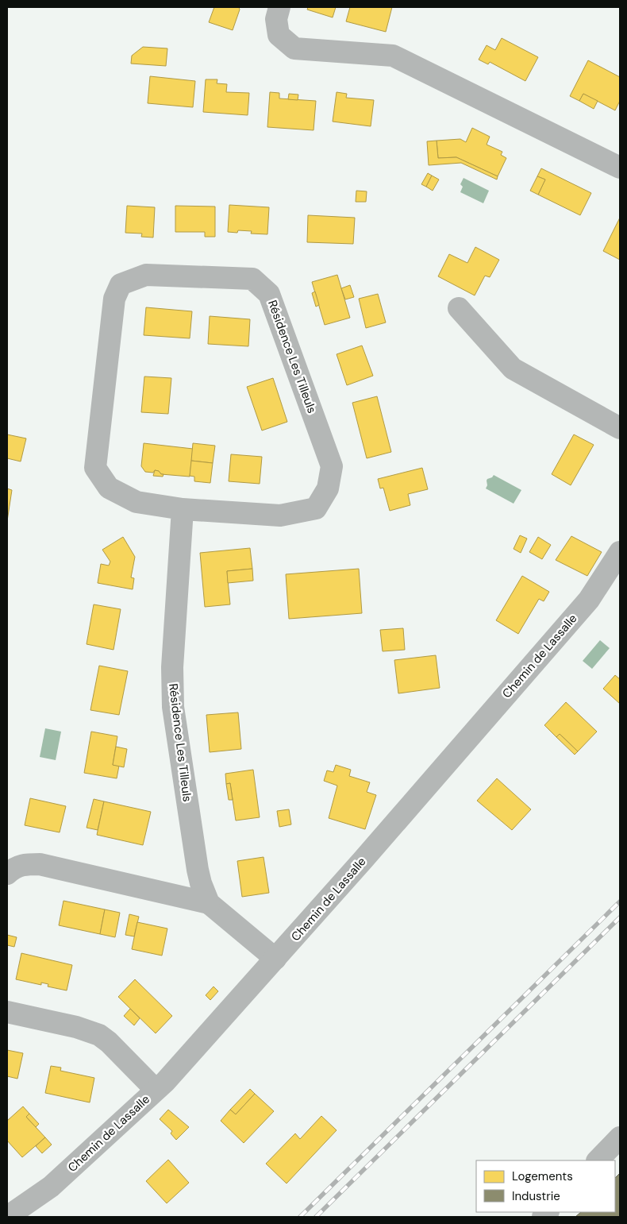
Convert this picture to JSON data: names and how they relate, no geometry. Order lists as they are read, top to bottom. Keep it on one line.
{"streets":{"street":["Résidence Les Tilleuls","Chemin de Lassalle"]},"crossings":[["Résidence Les Tilleuls","Chemin de Lassalle"]],"legend":["Logements","Industrie"]}
